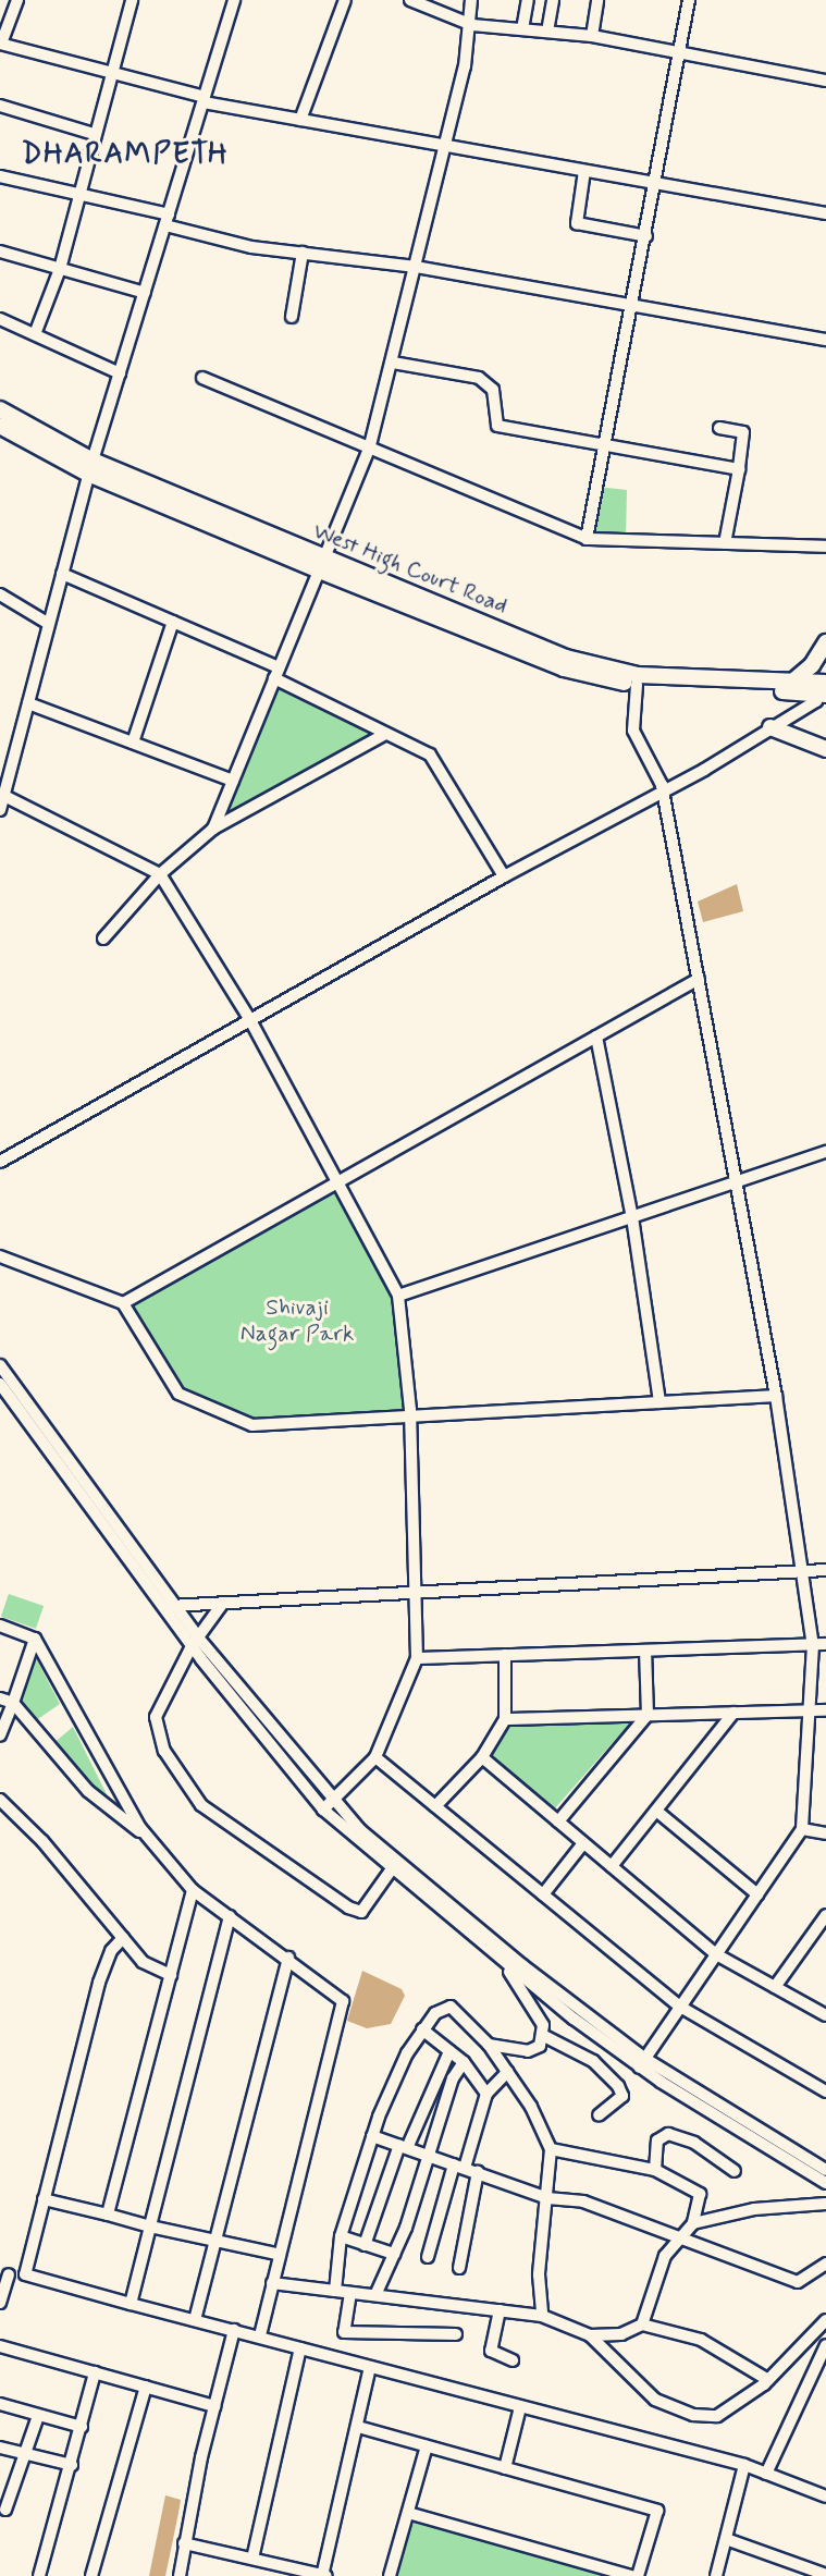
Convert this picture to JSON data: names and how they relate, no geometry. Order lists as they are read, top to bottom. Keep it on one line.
{"streets":{"main road":["West High Court Road"]},"districts":["DHARAMPETH"],"parks":["Shivaji Nagar Park"]}
